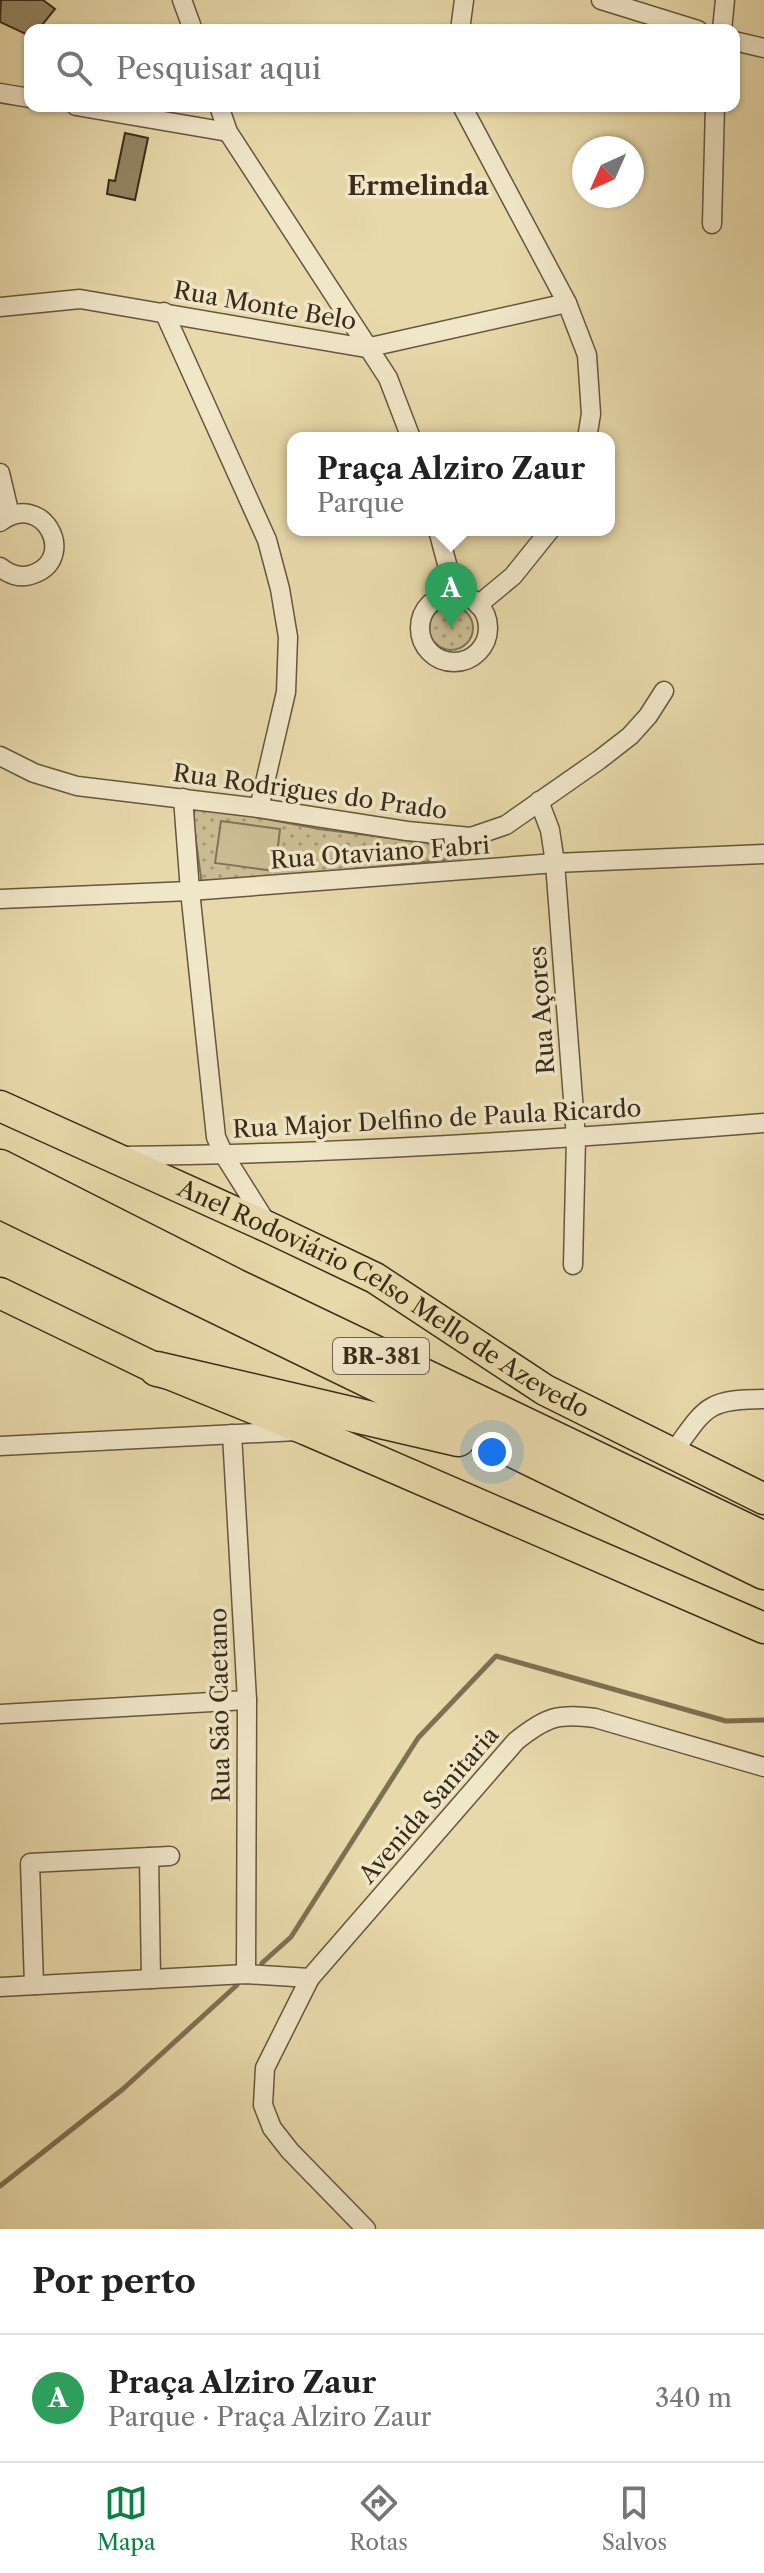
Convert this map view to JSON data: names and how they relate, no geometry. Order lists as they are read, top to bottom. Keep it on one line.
{"streets":{"highway":["Anel Rodoviário Celso Mello de Azevedo","BR-381"],"street":["Rua Monte Belo","Rua Rodrigues do Prado","Rua Otaviano Fabri","Rua Açores","Rua Major Delfino de Paula Ricardo","Rua São Caetano","Avenida Sanitaria"]},"crossings":[["Rua Rodrigues do Prado","Rua Açores"],["Rua Otaviano Fabri","Rua Açores"],["Rua Açores","Rua Major Delfino de Paula Ricardo"],["Rua Major Delfino de Paula Ricardo","Anel Rodoviário Celso Mello de Azevedo"]],"districts":["Ermelinda"],"north":"bottom left","page":{"search":"Pesquisar aqui","popup":["Praça Alziro Zaur","Parque"],"pins":"A","heading":"Por perto","list":[{"mark":"A","name":"Praça Alziro Zaur","note":"Parque · Praça Alziro Zaur","value":"340 m"}],"nav":["Mapa","Rotas","Salvos"]}}
